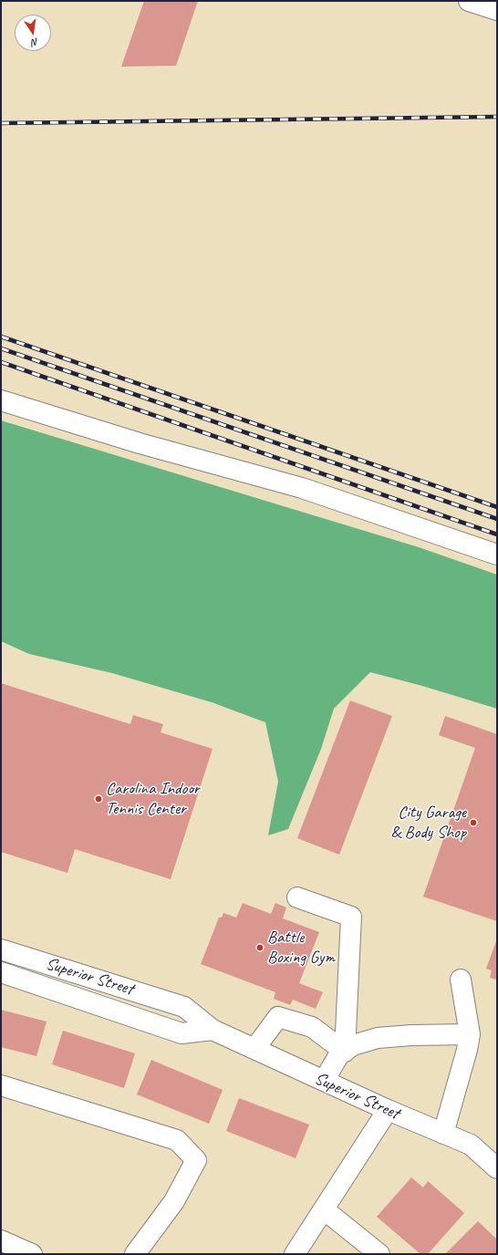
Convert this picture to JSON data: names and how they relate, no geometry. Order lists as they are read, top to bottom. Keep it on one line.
{"streets":{"street":["Superior Street"]},"places":["Carolina Indoor Tennis Center","City Garage & Body Shop","Battle Boxing Gym"],"north":"bottom"}
